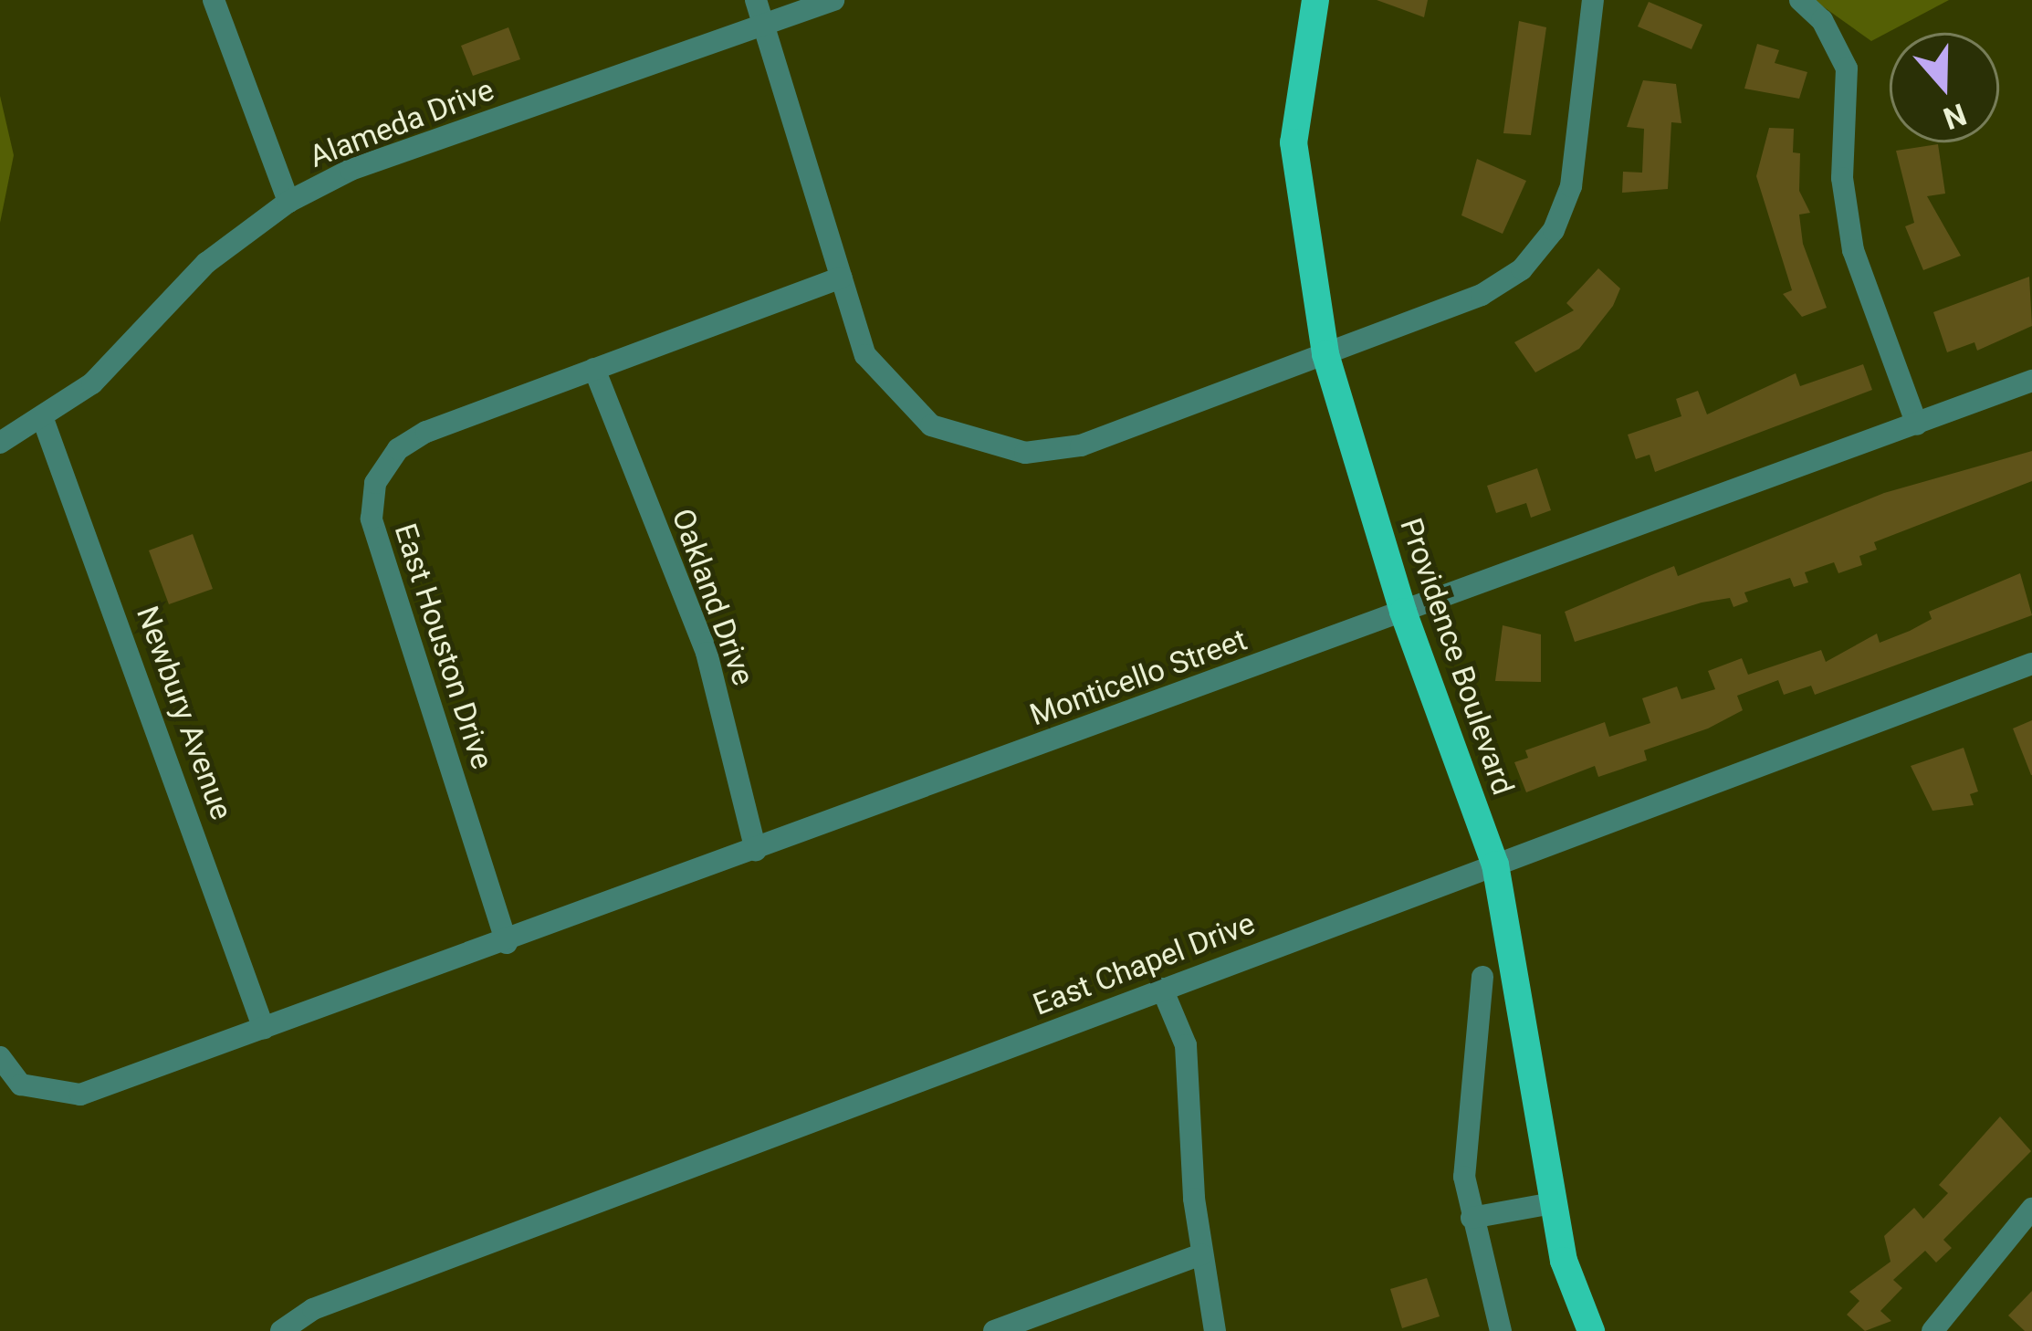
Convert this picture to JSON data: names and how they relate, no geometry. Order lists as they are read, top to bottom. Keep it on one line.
{"streets":{"main road":["Providence Boulevard"],"street":["Alameda Drive","Oakland Drive","East Houston Drive","Monticello Street","Newbury Avenue","East Chapel Drive"]},"crossings":[["Alameda Drive","Newbury Avenue"],["Oakland Drive","East Houston Drive"],["Oakland Drive","Monticello Street"],["East Houston Drive","Monticello Street"],["Providence Boulevard","Monticello Street"],["Providence Boulevard","East Chapel Drive"],["Monticello Street","Newbury Avenue"]],"north":"bottom"}
